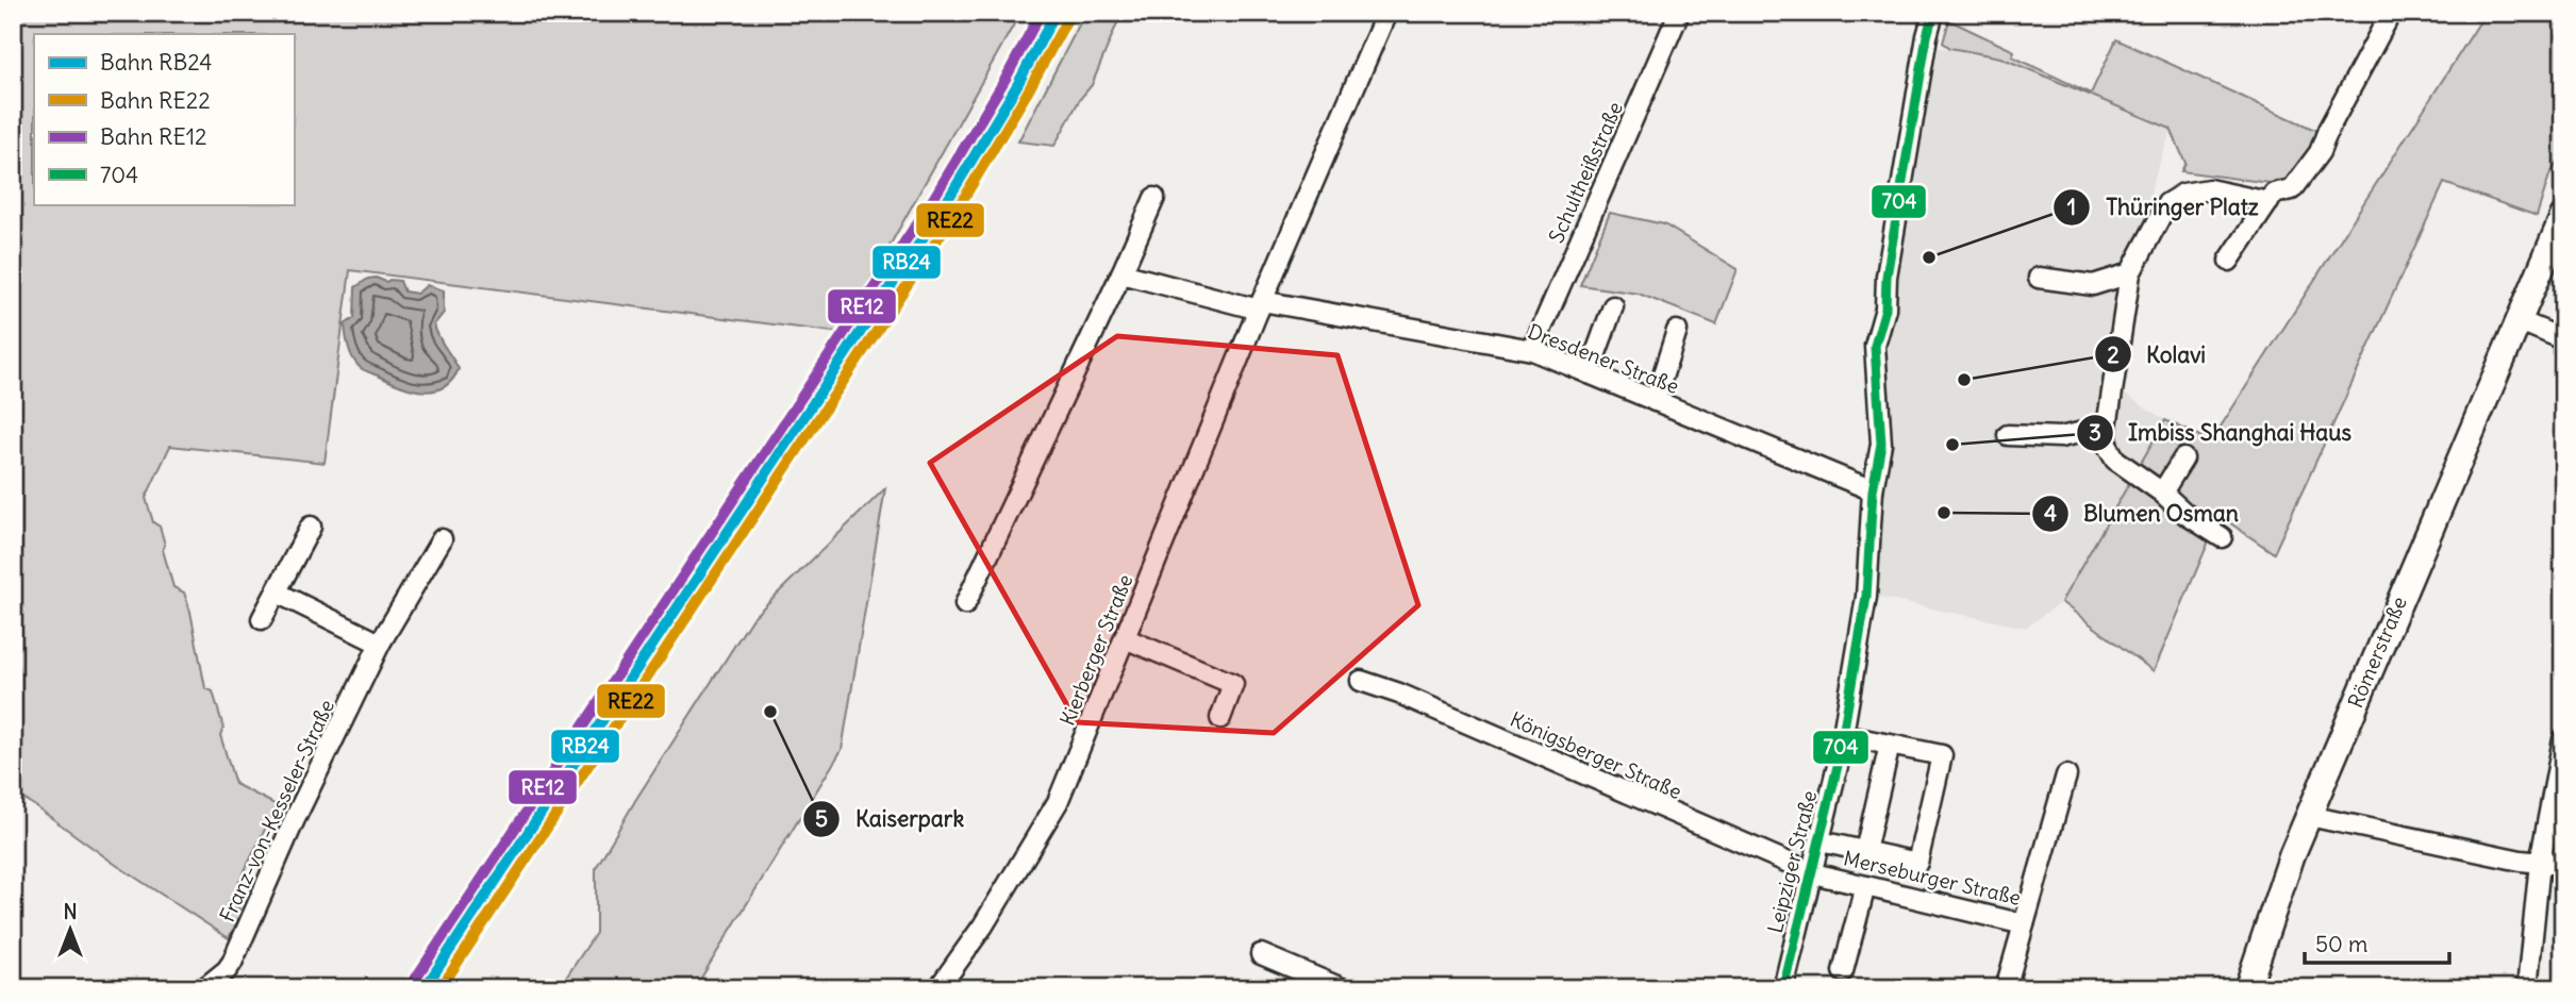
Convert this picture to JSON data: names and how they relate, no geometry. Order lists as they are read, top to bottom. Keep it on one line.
{"streets":{"main road":["Römerstraße"],"street":["Schultheißstraße","Dresdener Straße","Kierberger Straße","Königsberger Straße","Franz-von-Kesseler-Straße","Leipziger Straße","Merseburger Straße"]},"crossings":[["Schultheißstraße","Dresdener Straße"],["Dresdener Straße","Kierberger Straße"],["Dresdener Straße","Leipziger Straße"],["Königsberger Straße","Leipziger Straße"],["Königsberger Straße","Merseburger Straße"],["Leipziger Straße","Merseburger Straße"]],"places":["Thüringer Platz","Kolavi","Imbiss Shanghai Haus","Blumen Osman","Kaiserpark"],"lines":["rail line RB24","rail line RE12","transit line 704","rail line RE22"],"legend":["Bahn RB24","Bahn RE22","Bahn RE12","704"],"scale_bar":"50 m","north":"top"}
